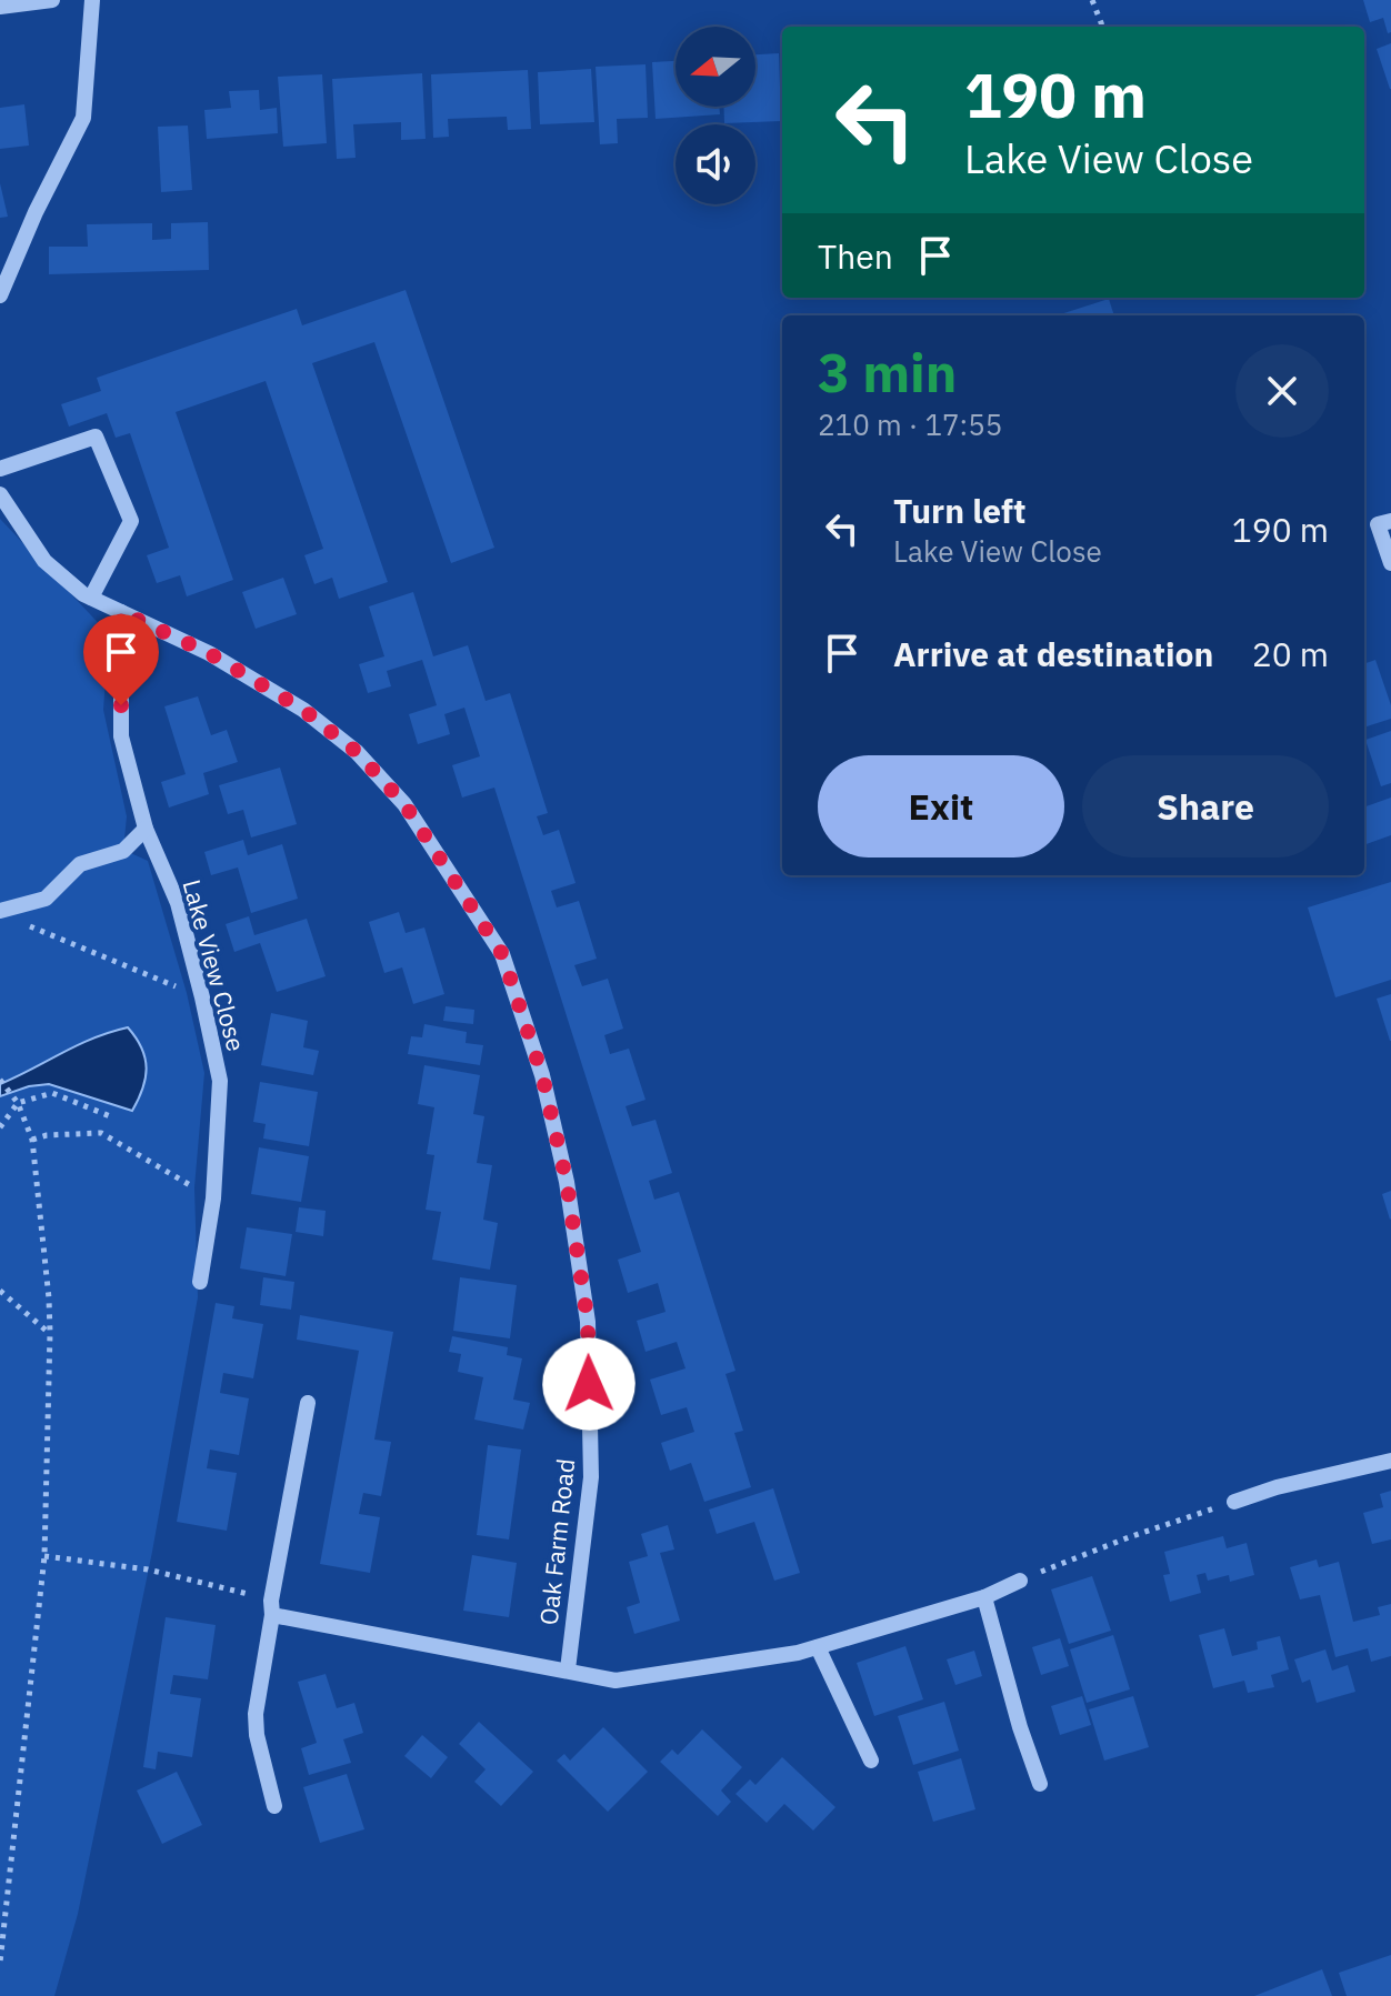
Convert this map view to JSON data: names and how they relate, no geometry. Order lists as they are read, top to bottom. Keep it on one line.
{"streets":{"street":["Lake View Close","Oak Farm Road"]},"crossings":[["Lake View Close","Oak Farm Road"]],"north":"left","page":{"turn":["190 m","Lake View Close"],"then":"Then","heading":["3 min","210 m · 17:55"],"list":[{"name":"Turn left","note":"Lake View Close","value":"190 m"},{"name":"Arrive at destination","value":"20 m"}],"buttons":["Exit","Share"]}}
